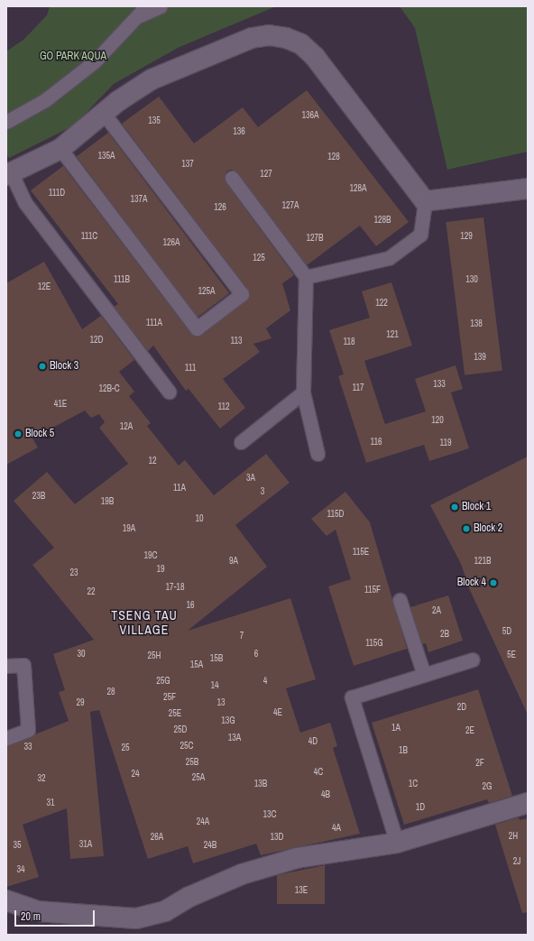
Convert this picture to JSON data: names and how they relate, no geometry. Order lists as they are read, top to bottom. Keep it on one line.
{"districts":["TSENG TAU VILLAGE"],"parks":["GO PARK AQUA"],"places":["Block 3","Block 5","Block 1","Block 2","Block 4"],"house_numbers":["136A","135","136","135A","128","137","127","128A","111D","137A","127A","126","128B","111C","129","127B","126A","125","111B","130","12E","125A","122","111A","138","121","12D","113","118","139","111","133","117","12B-C","41E","112","120","12A","116","119","12","3A","11A","3","23B","19B","115D","10","19A","115E","19C","9A","121B","19","23","17-18","115F","22","16","2A","5D","2B","7","115G","30","6","5E","25H","15B","15A","25G","4","14","28","25F","29","13","2D","4E","25E","13G","1A","25D","2E","13A","4D","25C","33","25","1B","25B","2F","4C","24","25A","32","13B","1C","2G","4B","31","1D","13C","24A","4A","2H","26A","13D","31A","35","24B","2J","34","13E"],"scale_bar":"20 m"}
